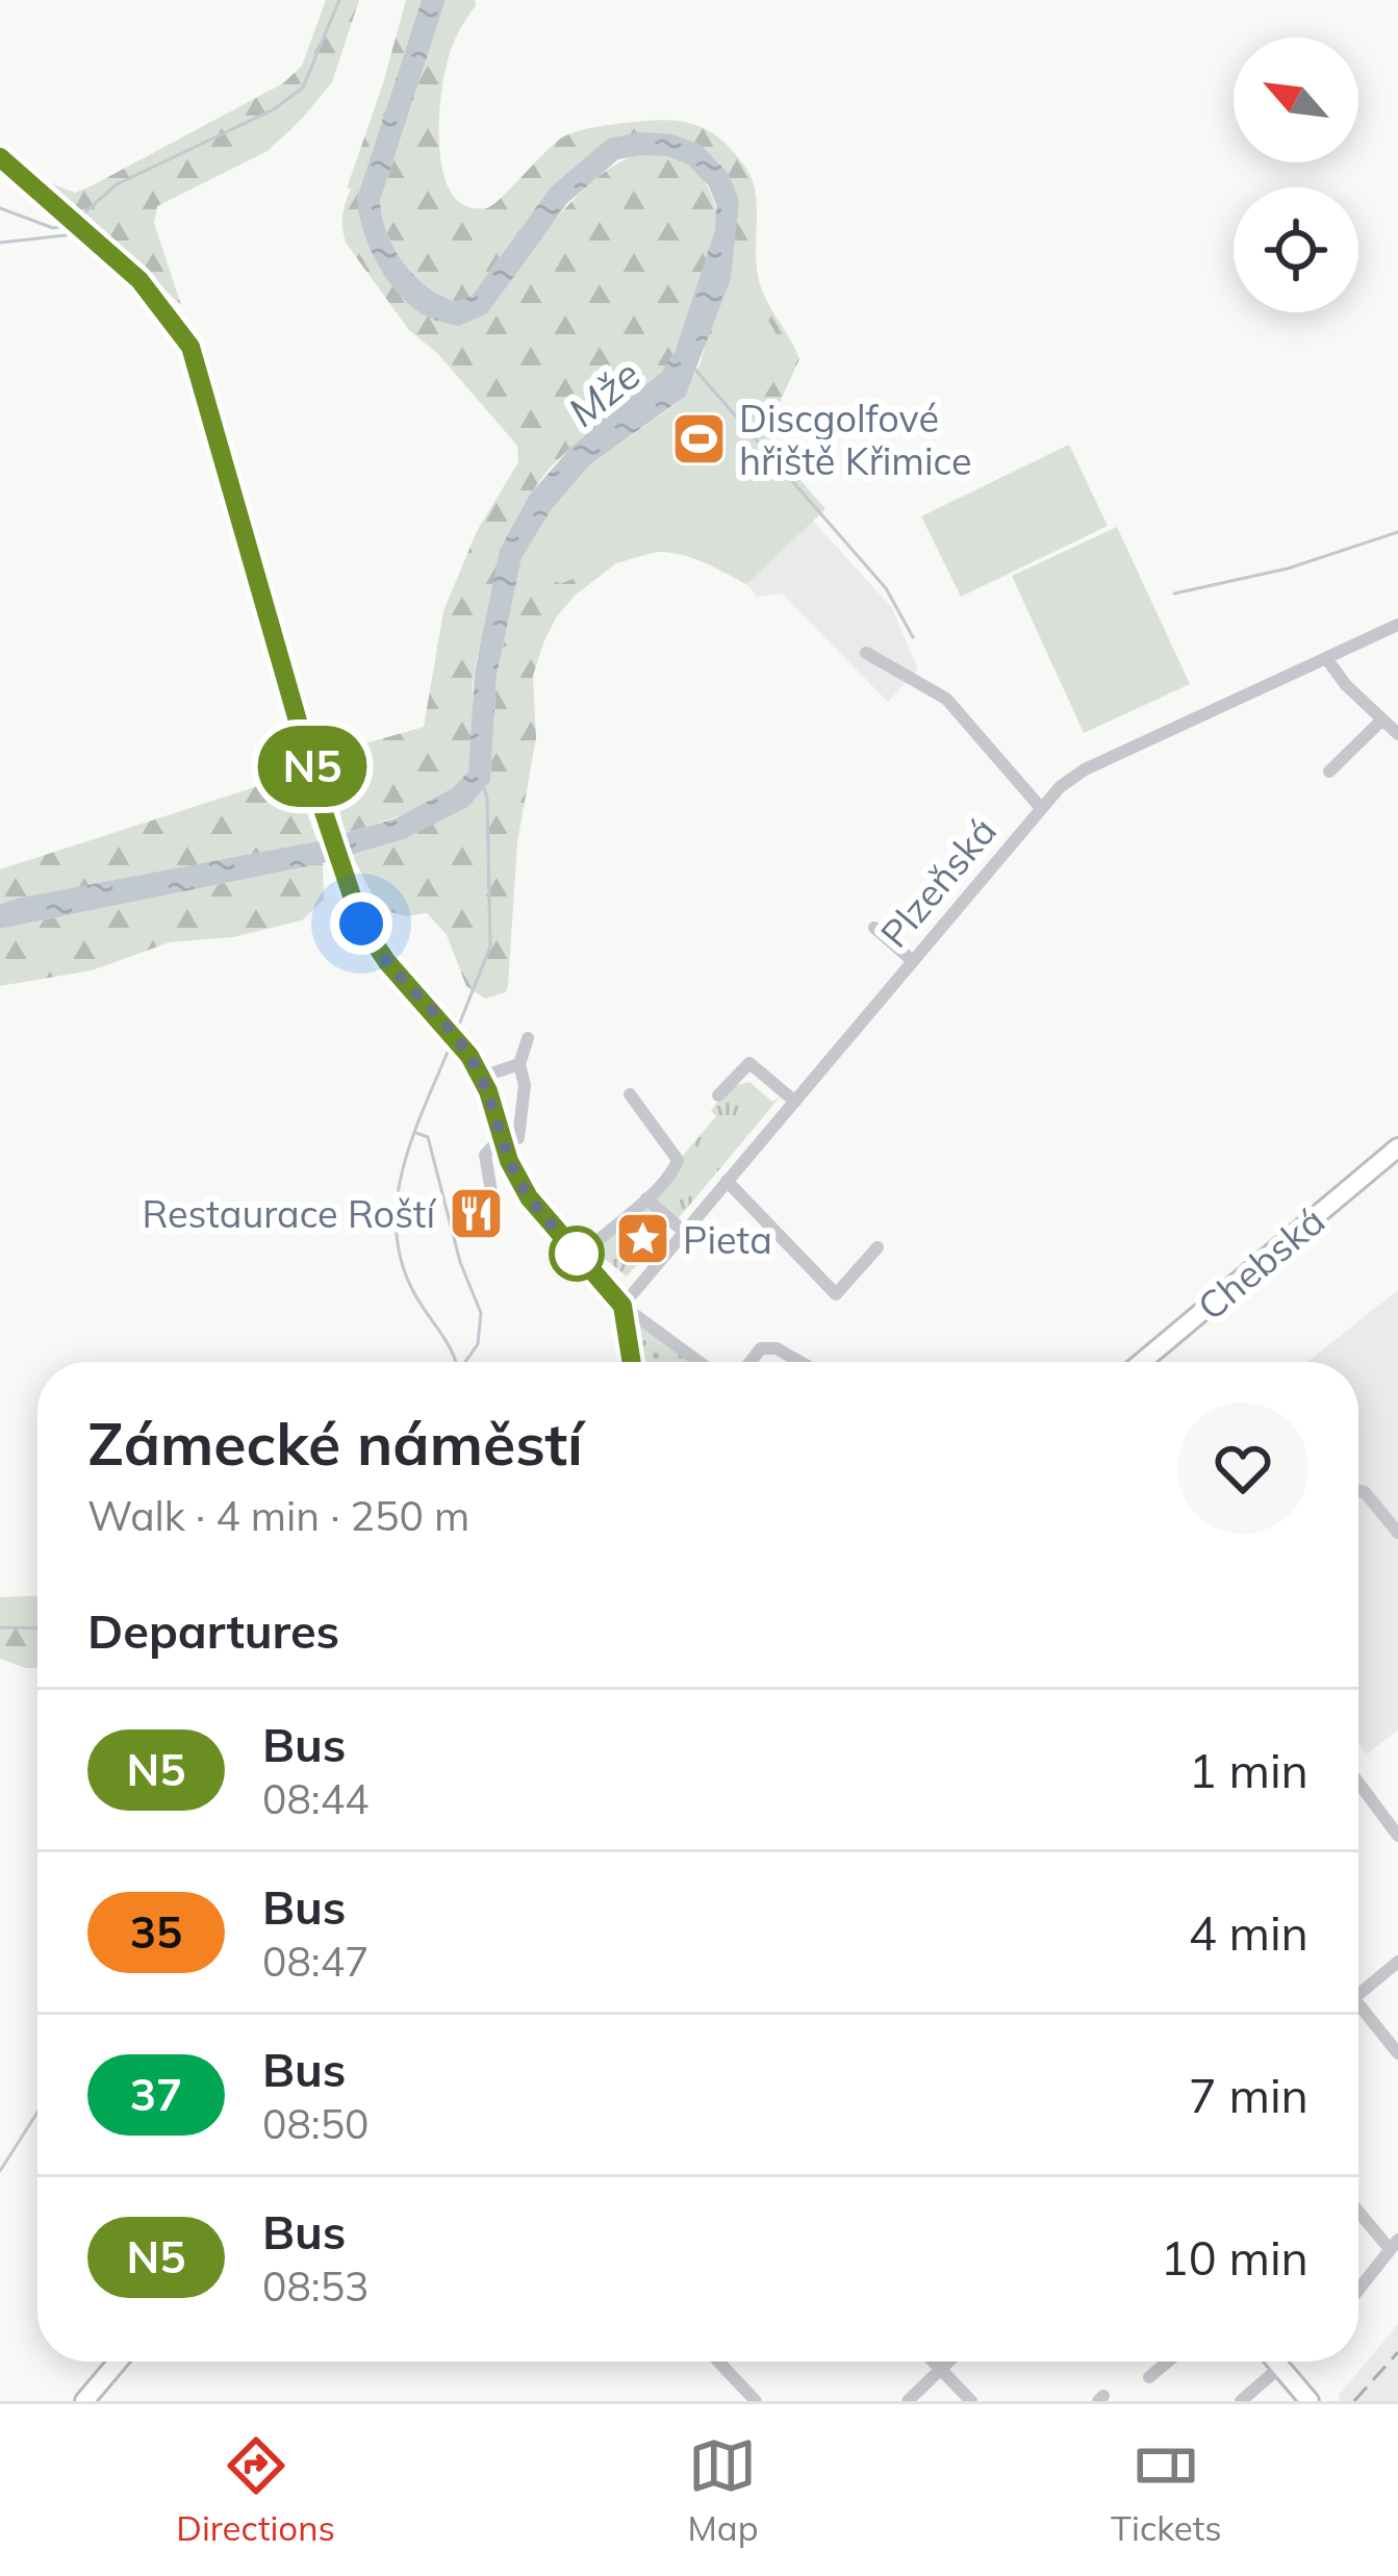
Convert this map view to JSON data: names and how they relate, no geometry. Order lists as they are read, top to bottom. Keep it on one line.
{"streets":{"street":["Plzeňská","Chebská"]},"water":["Mže"],"places":{"sports":["Discgolfové hřiště Křimice"],"restaurant":["Restaurace Roští"],"place":["Pieta"]},"lines":["bus line N5"],"north":"top left","page":{"on_map":"N5","heading":[["Zámecké náměstí","Walk · 4 min · 250 m"],"Departures"],"list":[{"mark":"N5","name":"Bus","note":"08:44","value":"1 min"},{"mark":"35","name":"Bus","note":"08:47","value":"4 min"},{"mark":"37","name":"Bus","note":"08:50","value":"7 min"},{"mark":"N5","name":"Bus","note":"08:53","value":"10 min"}],"tabs":["Directions","Map","Tickets"]}}
